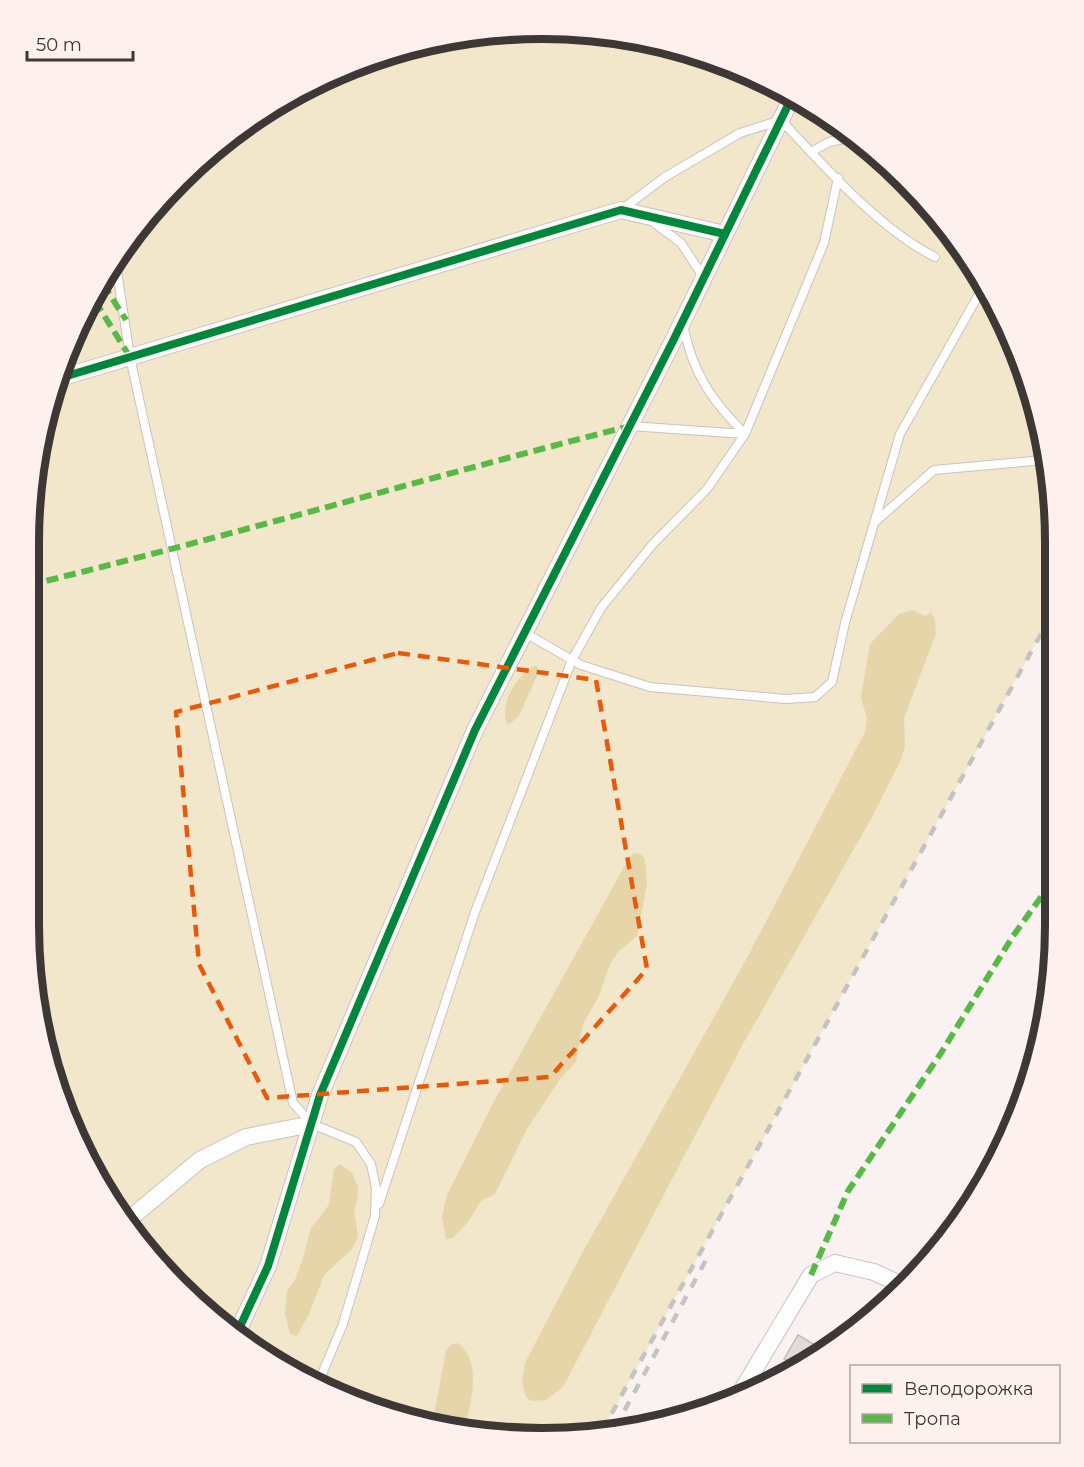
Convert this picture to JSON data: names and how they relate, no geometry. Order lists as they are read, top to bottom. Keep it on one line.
{"legend":["Велодорожка","Тропа"],"scale_bar":"50 m"}
